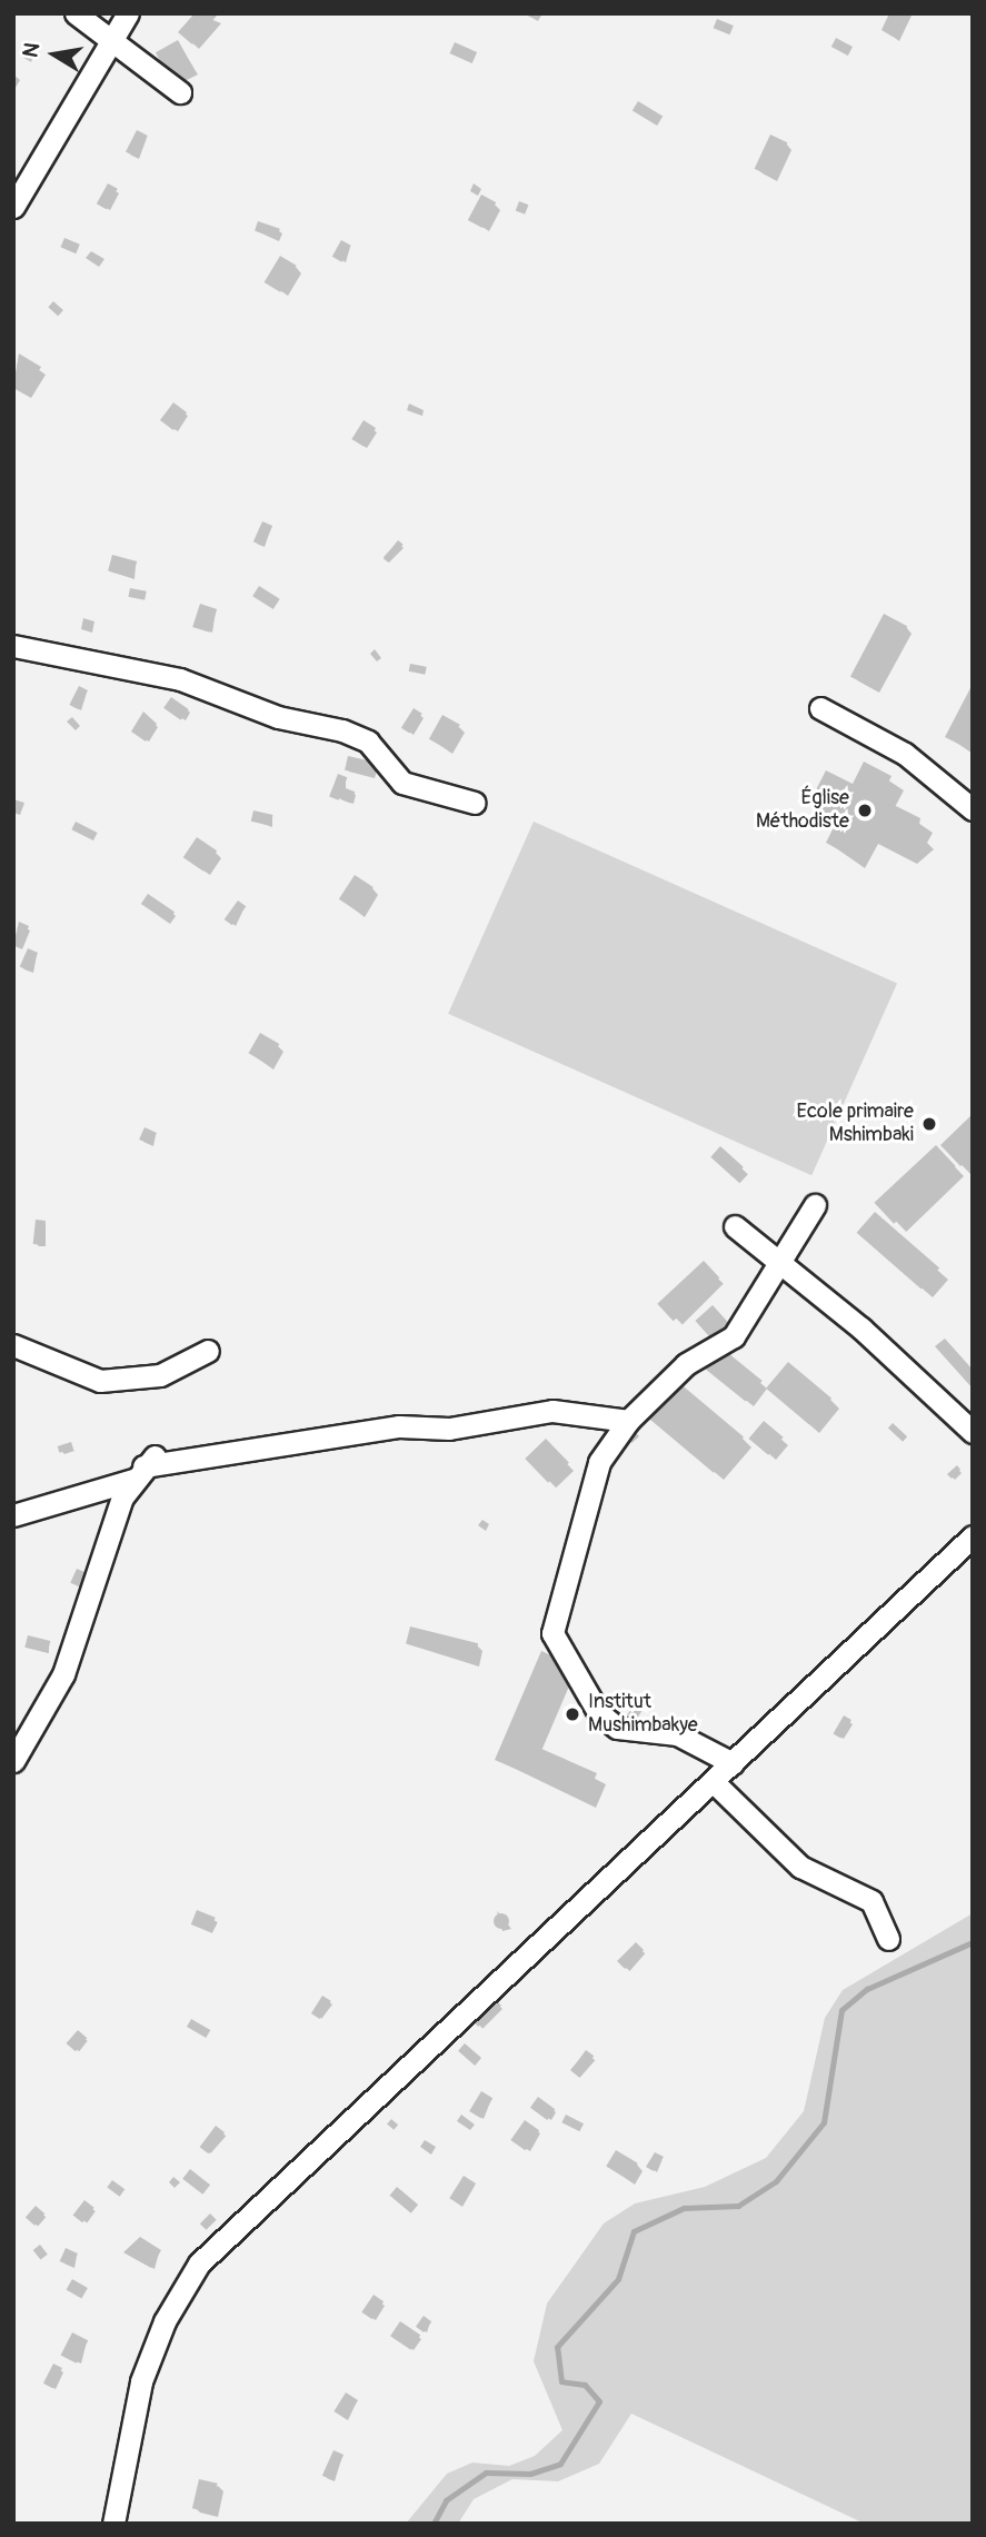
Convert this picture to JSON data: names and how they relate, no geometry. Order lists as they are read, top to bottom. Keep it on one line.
{"places":["Église Méthodiste","Ecole primaire Mshimbaki","Institut Mushimbakye"],"north":"left"}
